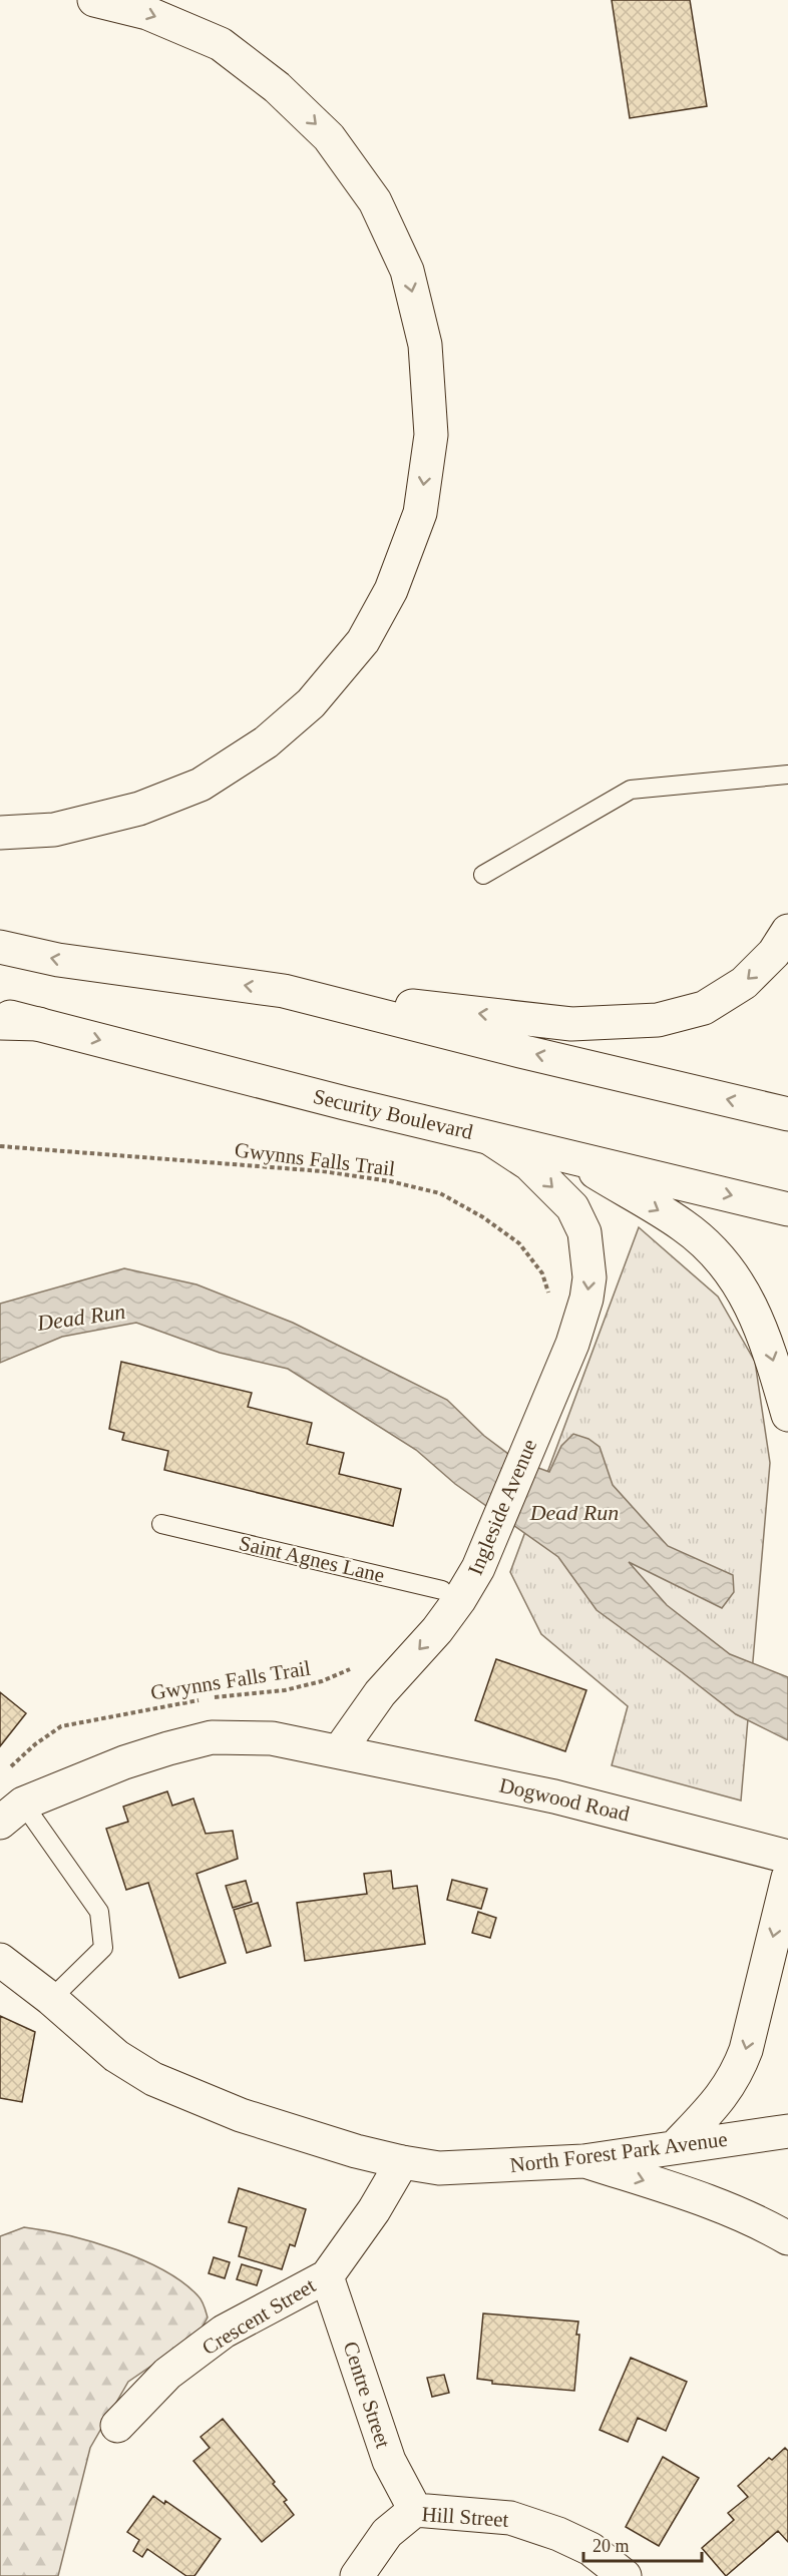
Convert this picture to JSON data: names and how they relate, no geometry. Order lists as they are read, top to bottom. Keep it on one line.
{"streets":{"main road":["Security Boulevard","Ingleside Avenue","Dogwood Road","North Forest Park Avenue","Crescent Street","Centre Street","Hill Street"],"lane":["Saint Agnes Lane"],"path":["Gwynns Falls Trail"]},"crossings":[["Security Boulevard","Ingleside Avenue"],["Ingleside Avenue","Saint Agnes Lane"],["Ingleside Avenue","Dogwood Road"],["North Forest Park Avenue","Crescent Street"],["Crescent Street","Centre Street"],["Centre Street","Hill Street"]],"one_way":["Ingleside Avenue"],"water":["Dead Run"],"scale_bar":"20 m"}
